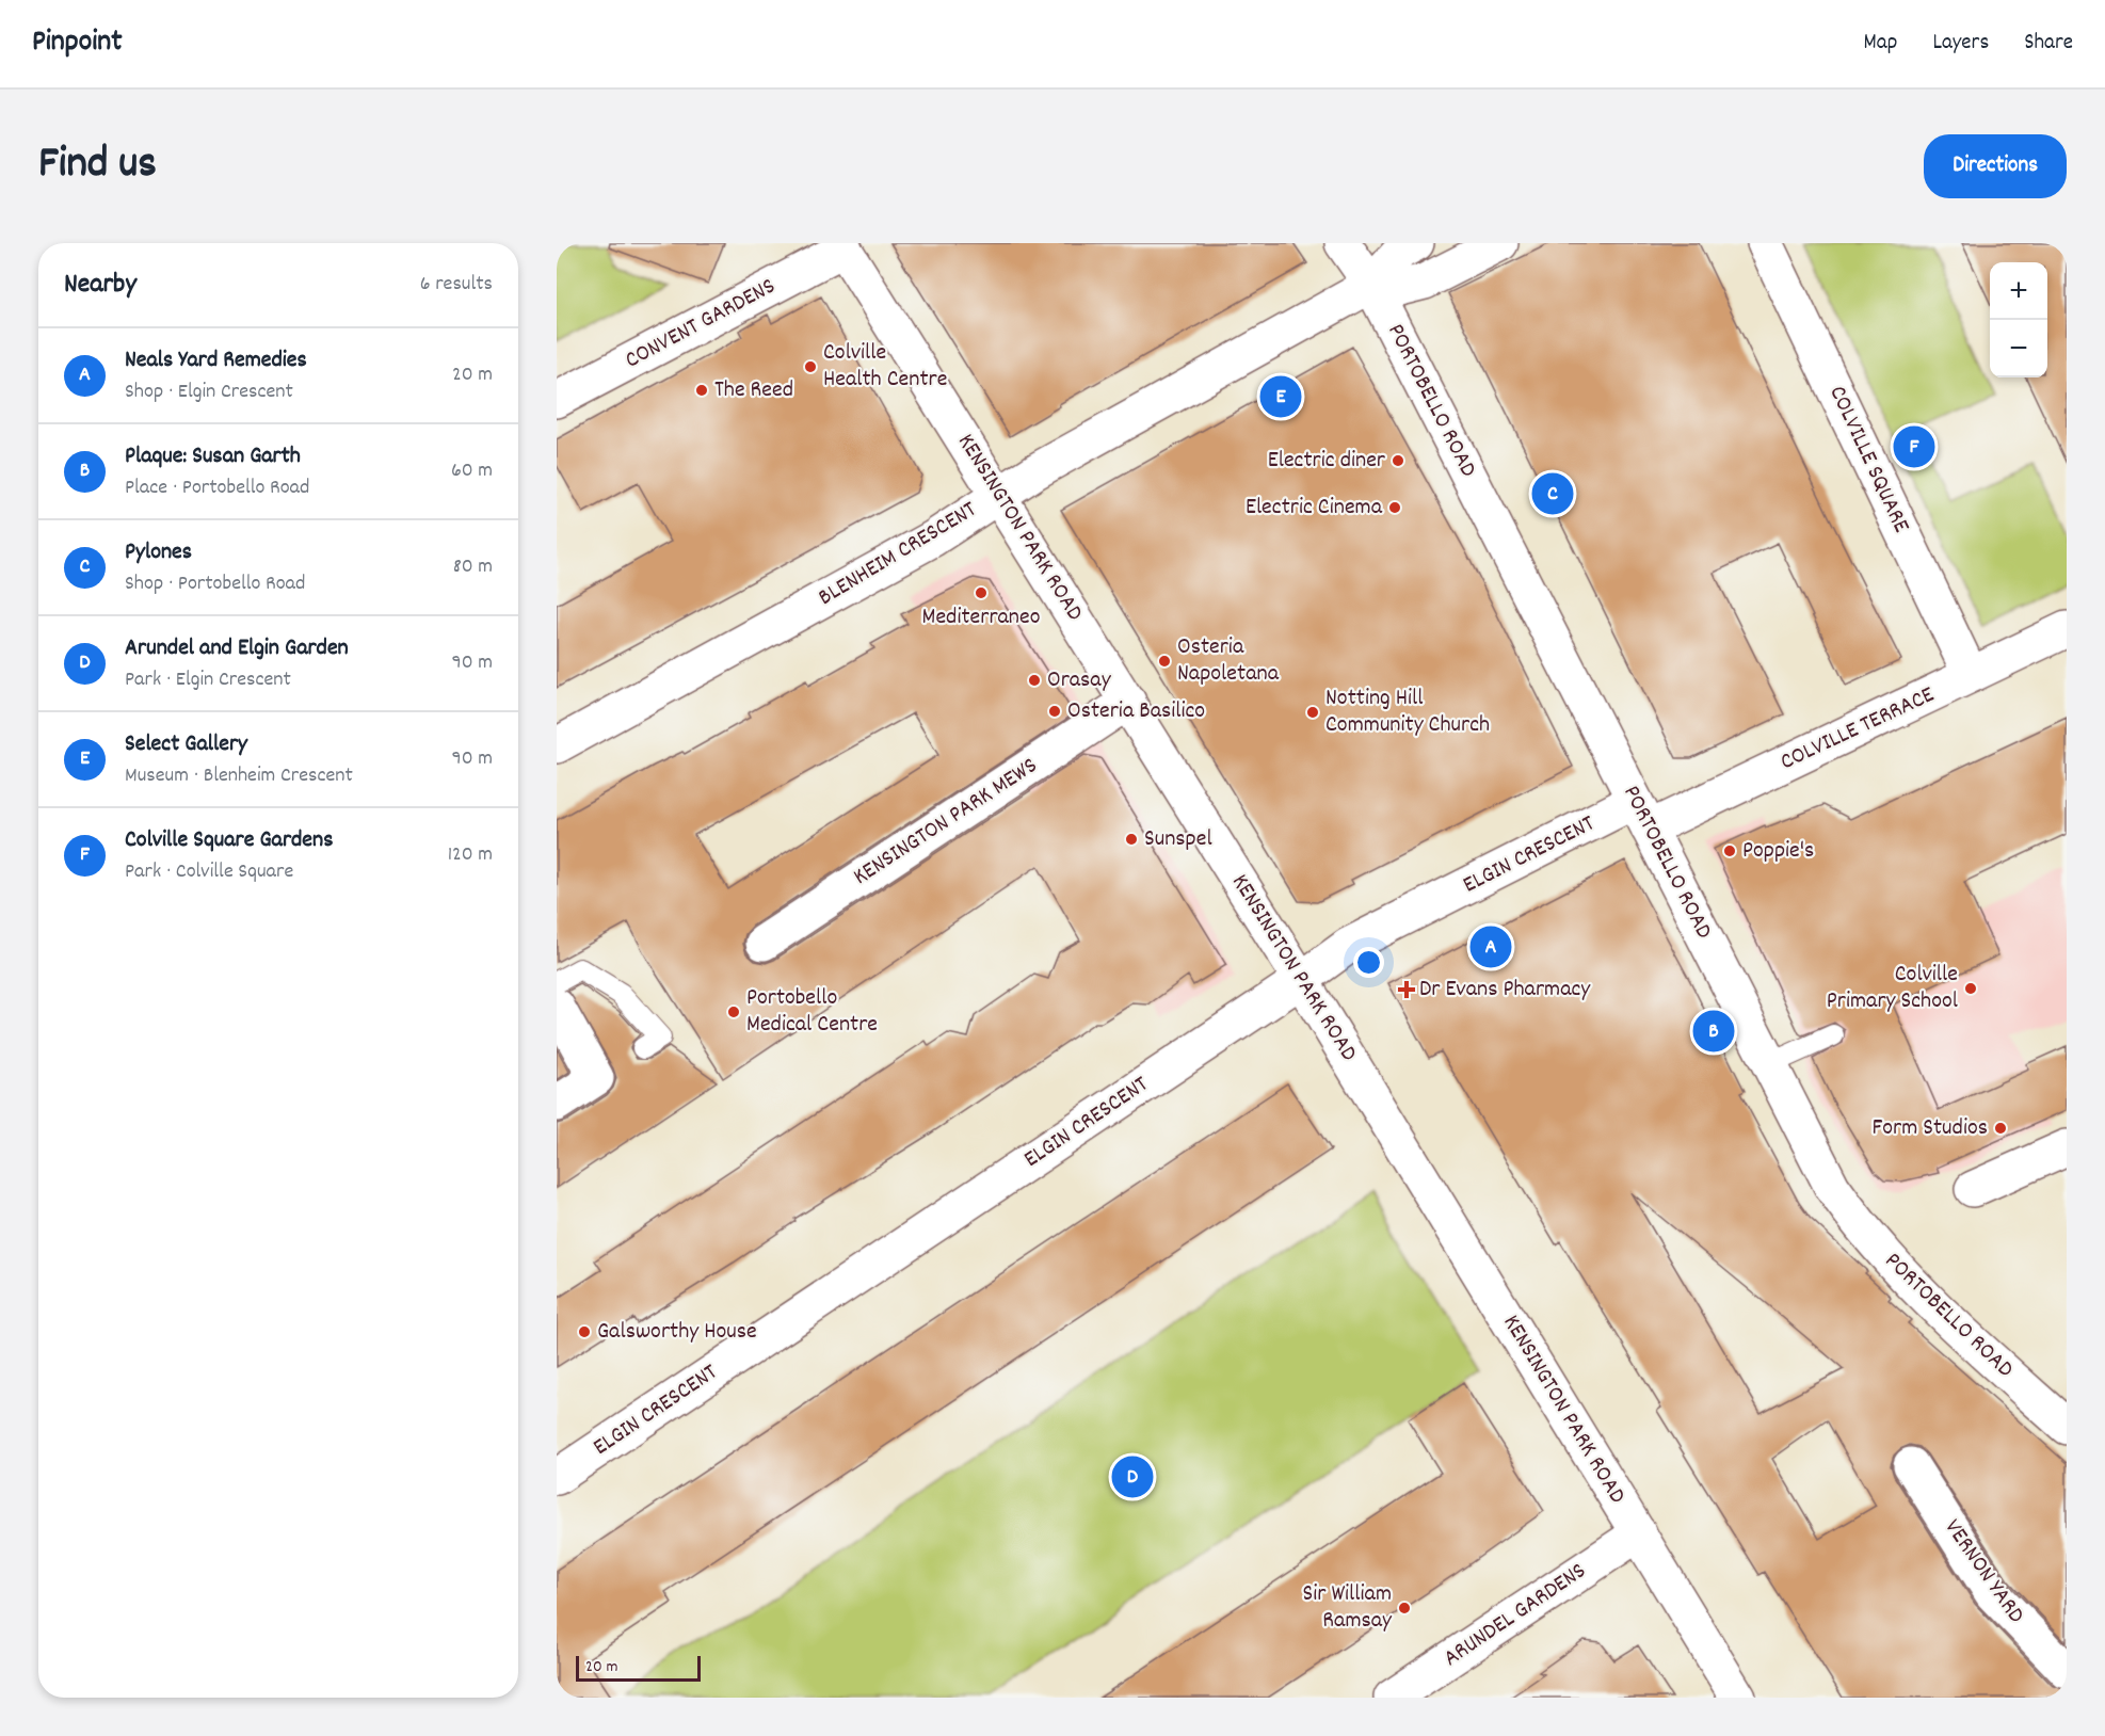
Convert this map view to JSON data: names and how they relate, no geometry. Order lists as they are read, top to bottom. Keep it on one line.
{"streets":{"street":["CONVENT GARDENS","PORTOBELLO ROAD","COLVILLE SQUARE","KENSINGTON PARK ROAD","BLENHEIM CRESCENT","COLVILLE TERRACE","KENSINGTON PARK MEWS","ELGIN CRESCENT","VERNON YARD","ARUNDEL GARDENS"]},"crossings":[["CONVENT GARDENS","KENSINGTON PARK ROAD"],["PORTOBELLO ROAD","BLENHEIM CRESCENT"],["PORTOBELLO ROAD","COLVILLE TERRACE"],["PORTOBELLO ROAD","ELGIN CRESCENT"],["COLVILLE SQUARE","COLVILLE TERRACE"],["KENSINGTON PARK ROAD","BLENHEIM CRESCENT"],["KENSINGTON PARK ROAD","KENSINGTON PARK MEWS"],["KENSINGTON PARK ROAD","ELGIN CRESCENT"],["KENSINGTON PARK ROAD","ARUNDEL GARDENS"],["COLVILLE TERRACE","ELGIN CRESCENT"]],"places":{"other":["Colville Health Centre","The Reed","Electric diner","Electric Cinema","Mediterraneo","Osteria Napoletana","Orasay","Osteria Basilico","Notting Hill Community Church","Sunspel","Poppie's","Colville Primary School","Portobello Medical Centre","Form Studios","Galsworthy House","Sir William Ramsay"],"health":["Dr Evans Pharmacy"]},"scale_bar":"20 m","page":{"header":"Pinpoint","nav":["Map","Layers","Share"],"title":"Find us","buttons":"Directions","heading":["Nearby","6 results"],"map_buttons":["+","−"],"list":[{"mark":"A","name":"Neals Yard Remedies","note":"Shop · Elgin Crescent","value":"20 m"},{"mark":"B","name":"Plaque: Susan Garth","note":"Place · Portobello Road","value":"60 m"},{"mark":"C","name":"Pylones","note":"Shop · Portobello Road","value":"80 m"},{"mark":"D","name":"Arundel and Elgin Garden","note":"Park · Elgin Crescent","value":"90 m"},{"mark":"E","name":"Select Gallery","note":"Museum · Blenheim Crescent","value":"90 m"},{"mark":"F","name":"Colville Square Gardens","note":"Park · Colville Square","value":"120 m"}],"pins":["E","F","C","A","B","D"],"scale":"20 m"}}
